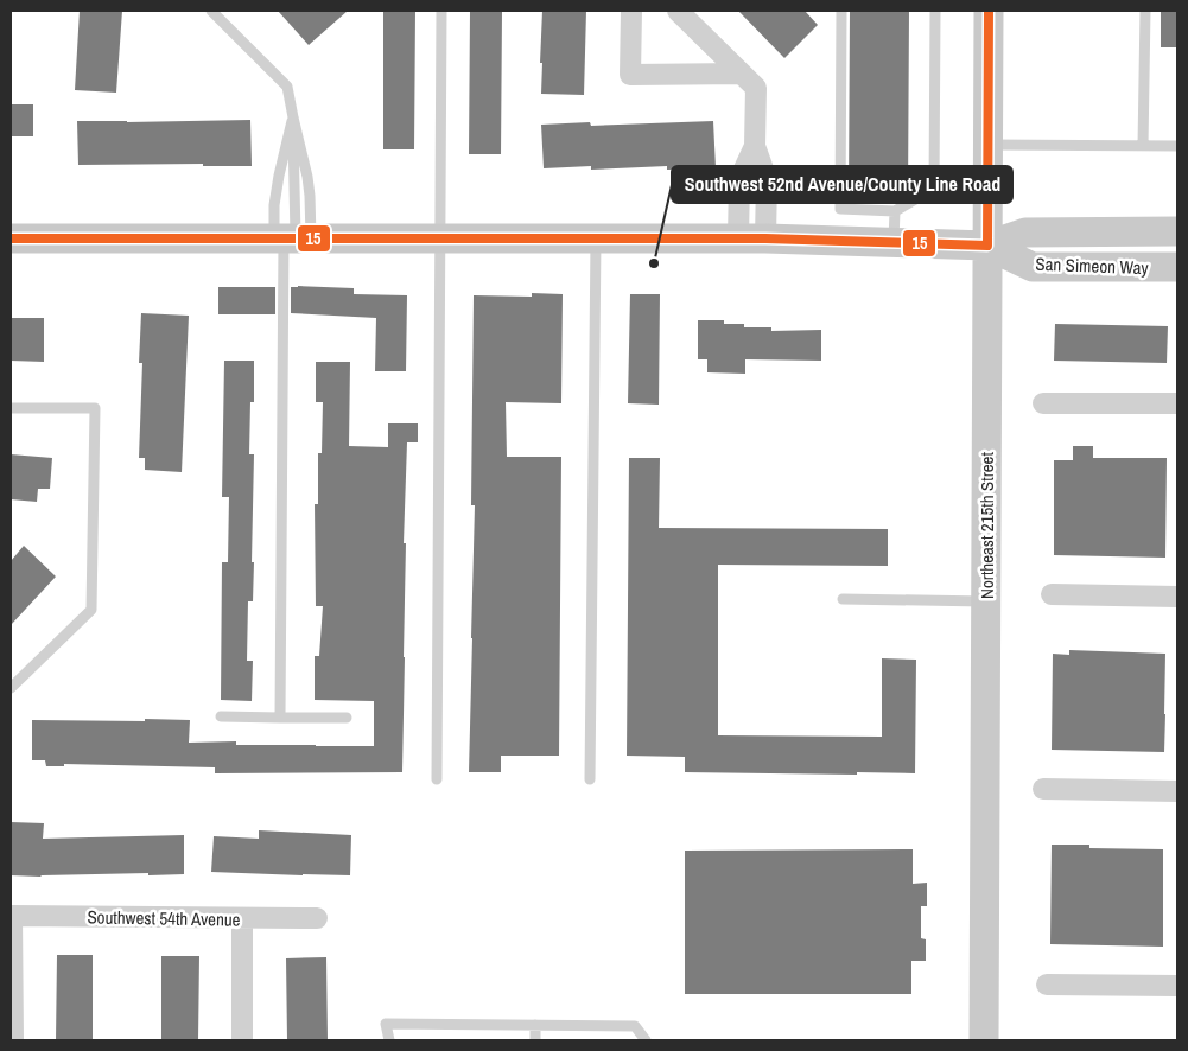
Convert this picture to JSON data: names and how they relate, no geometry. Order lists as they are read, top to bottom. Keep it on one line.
{"streets":{"street":["San Simeon Way","Northeast 215th Street","Southwest 54th Avenue"]},"crossings":[["San Simeon Way","Northeast 215th Street"]],"places":["Southwest 52nd Avenue/County Line Road"],"lines":["transit line 15"]}
